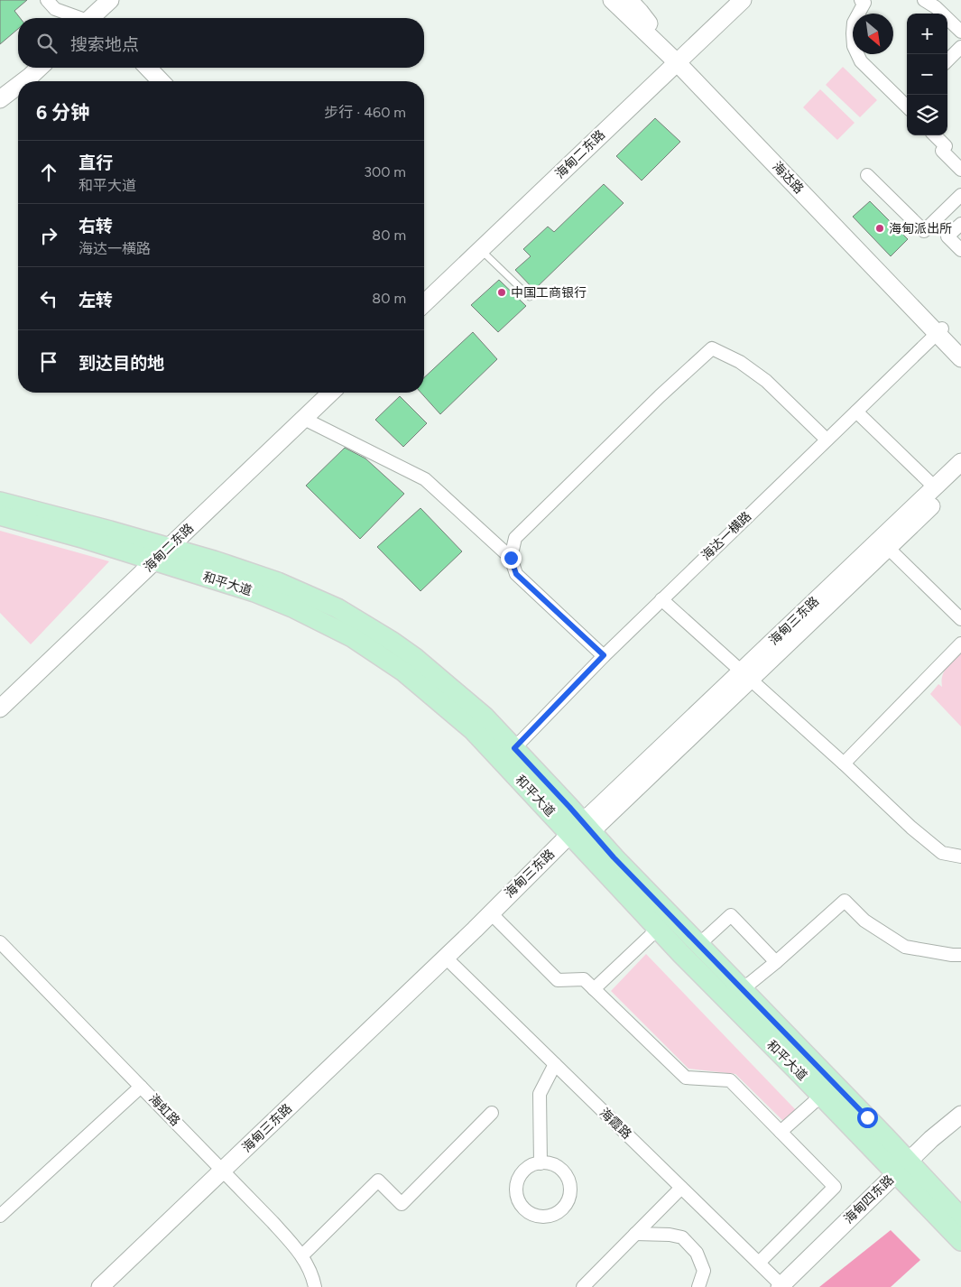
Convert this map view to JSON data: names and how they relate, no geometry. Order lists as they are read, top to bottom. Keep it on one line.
{"streets":{"main road":["海甸二东路","海达路","和平大道","海甸三东路","海甸四东路"],"street":["海达一横路","海虹路","海霞路"]},"crossings":[["海甸二东路","海达路"],["海甸二东路","和平大道"],["海达路","海达一横路"],["海达一横路","和平大道"],["和平大道","海甸三东路"],["和平大道","海甸四东路"],["海甸三东路","海虹路"],["海霞路","海甸四东路"]],"places":["海甸派出所","中国工商银行"],"north":"bottom right","page":{"map_buttons":["+","−"],"search":"搜索地点","heading":["6 分钟","步行 · 460 m"],"list":[["直行","和平大道","300 m"],["右转","海达一横路","80 m"],["左转","80 m"],"到达目的地"]}}
